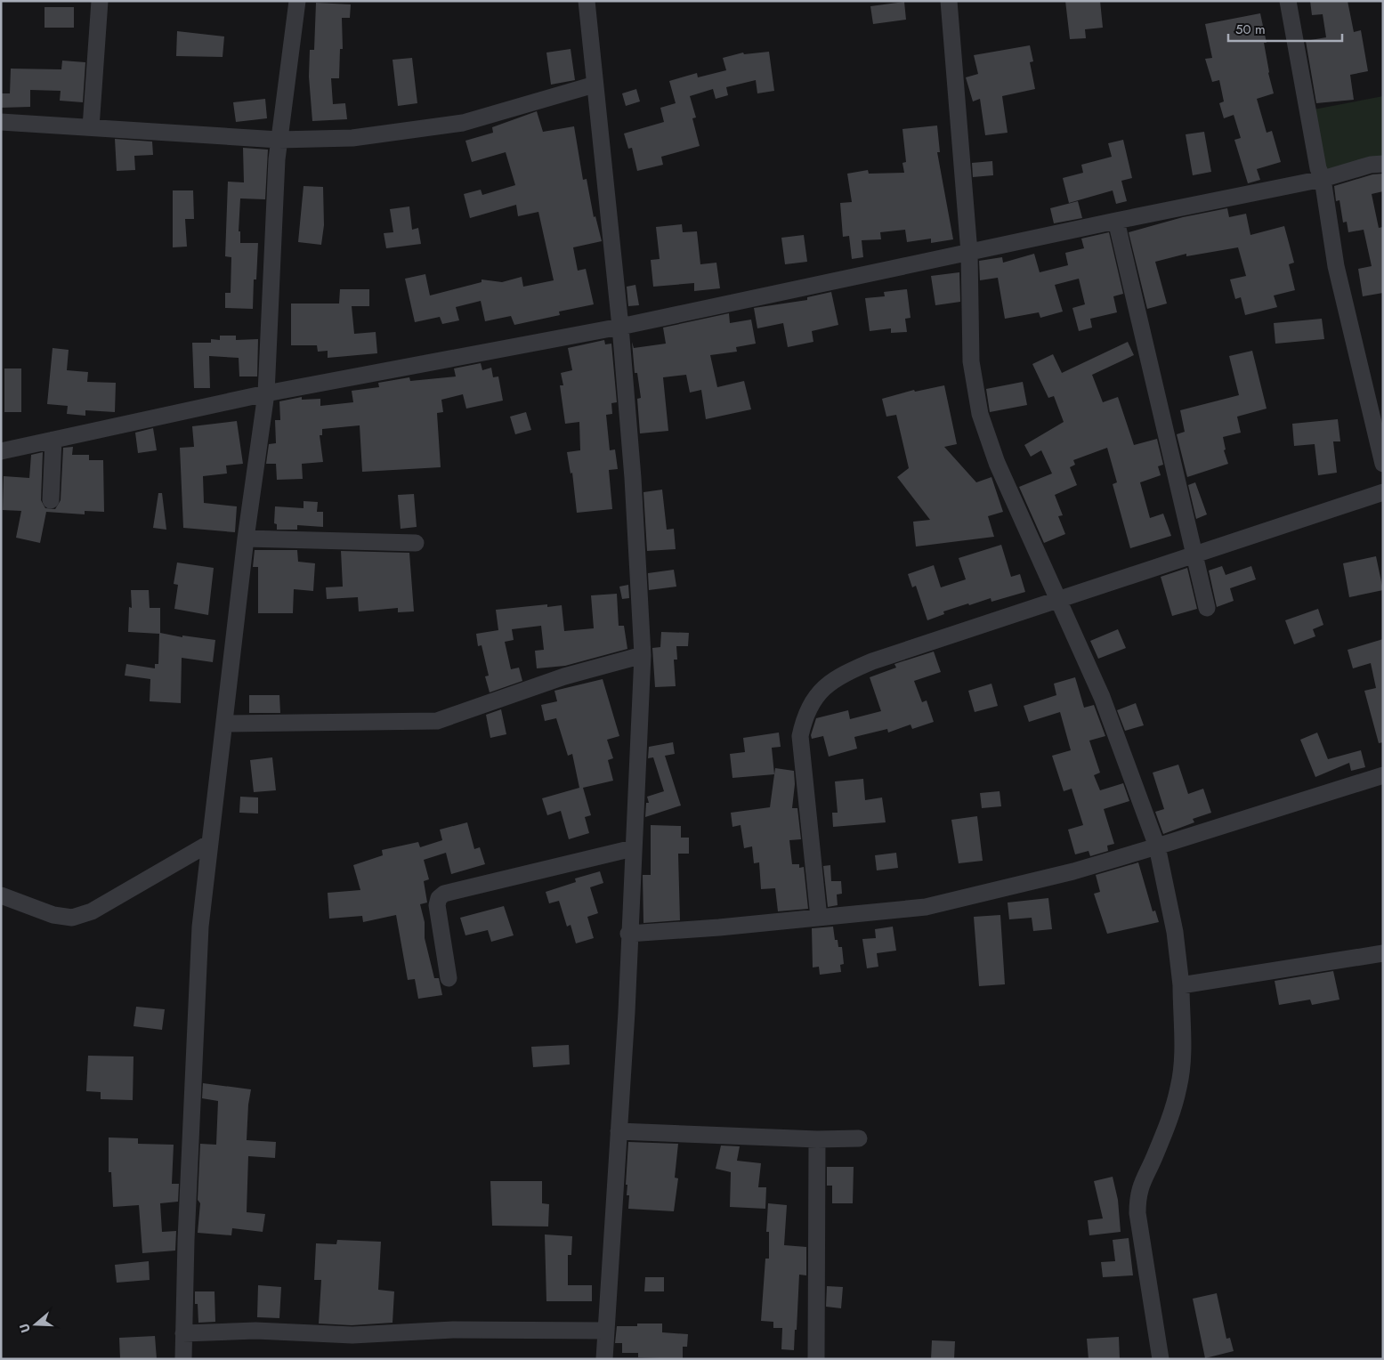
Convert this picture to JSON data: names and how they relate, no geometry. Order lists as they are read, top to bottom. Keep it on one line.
{"scale_bar":"50 m","north":"left"}
